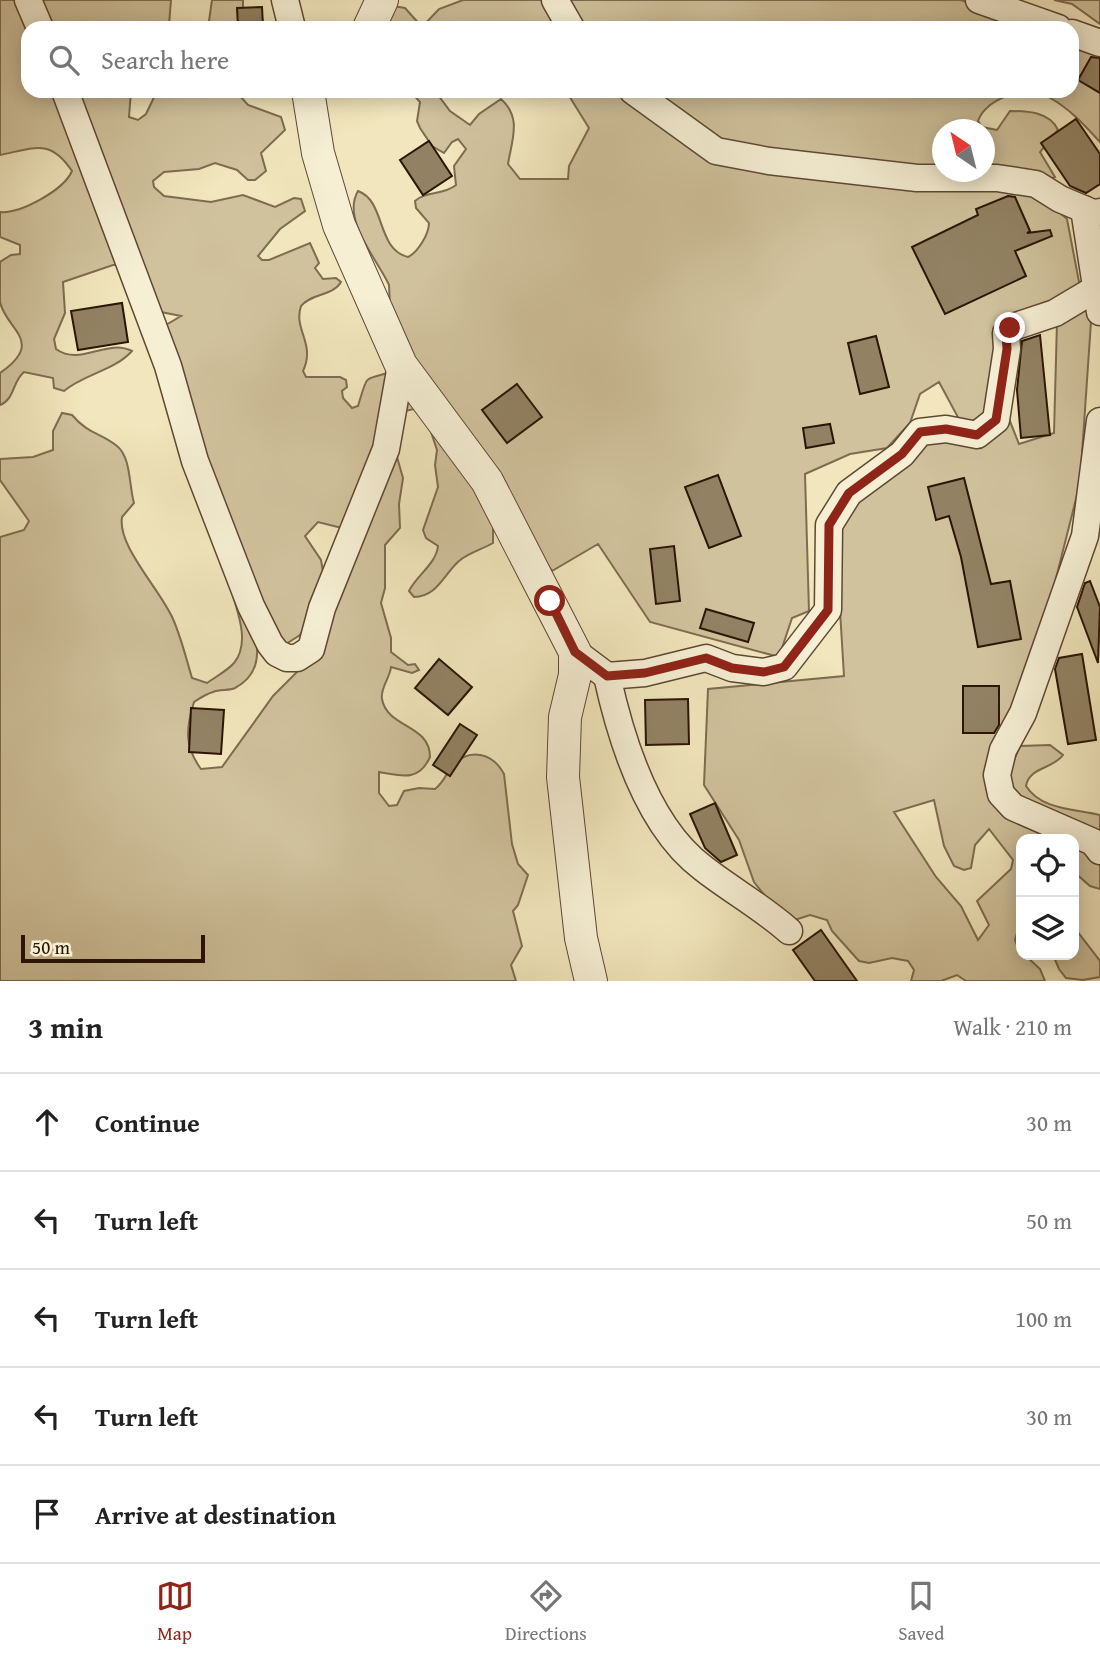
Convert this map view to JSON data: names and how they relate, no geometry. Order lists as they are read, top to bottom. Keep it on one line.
{"scale_bar":"50 m","north":"top left","page":{"search":"Search here","scale":"50 m","heading":["3 min","Walk · 210 m"],"list":[["Continue","30 m"],["Turn left","50 m"],["Turn left","100 m"],["Turn left","30 m"],"Arrive at destination"],"nav":["Map","Directions","Saved"]}}
